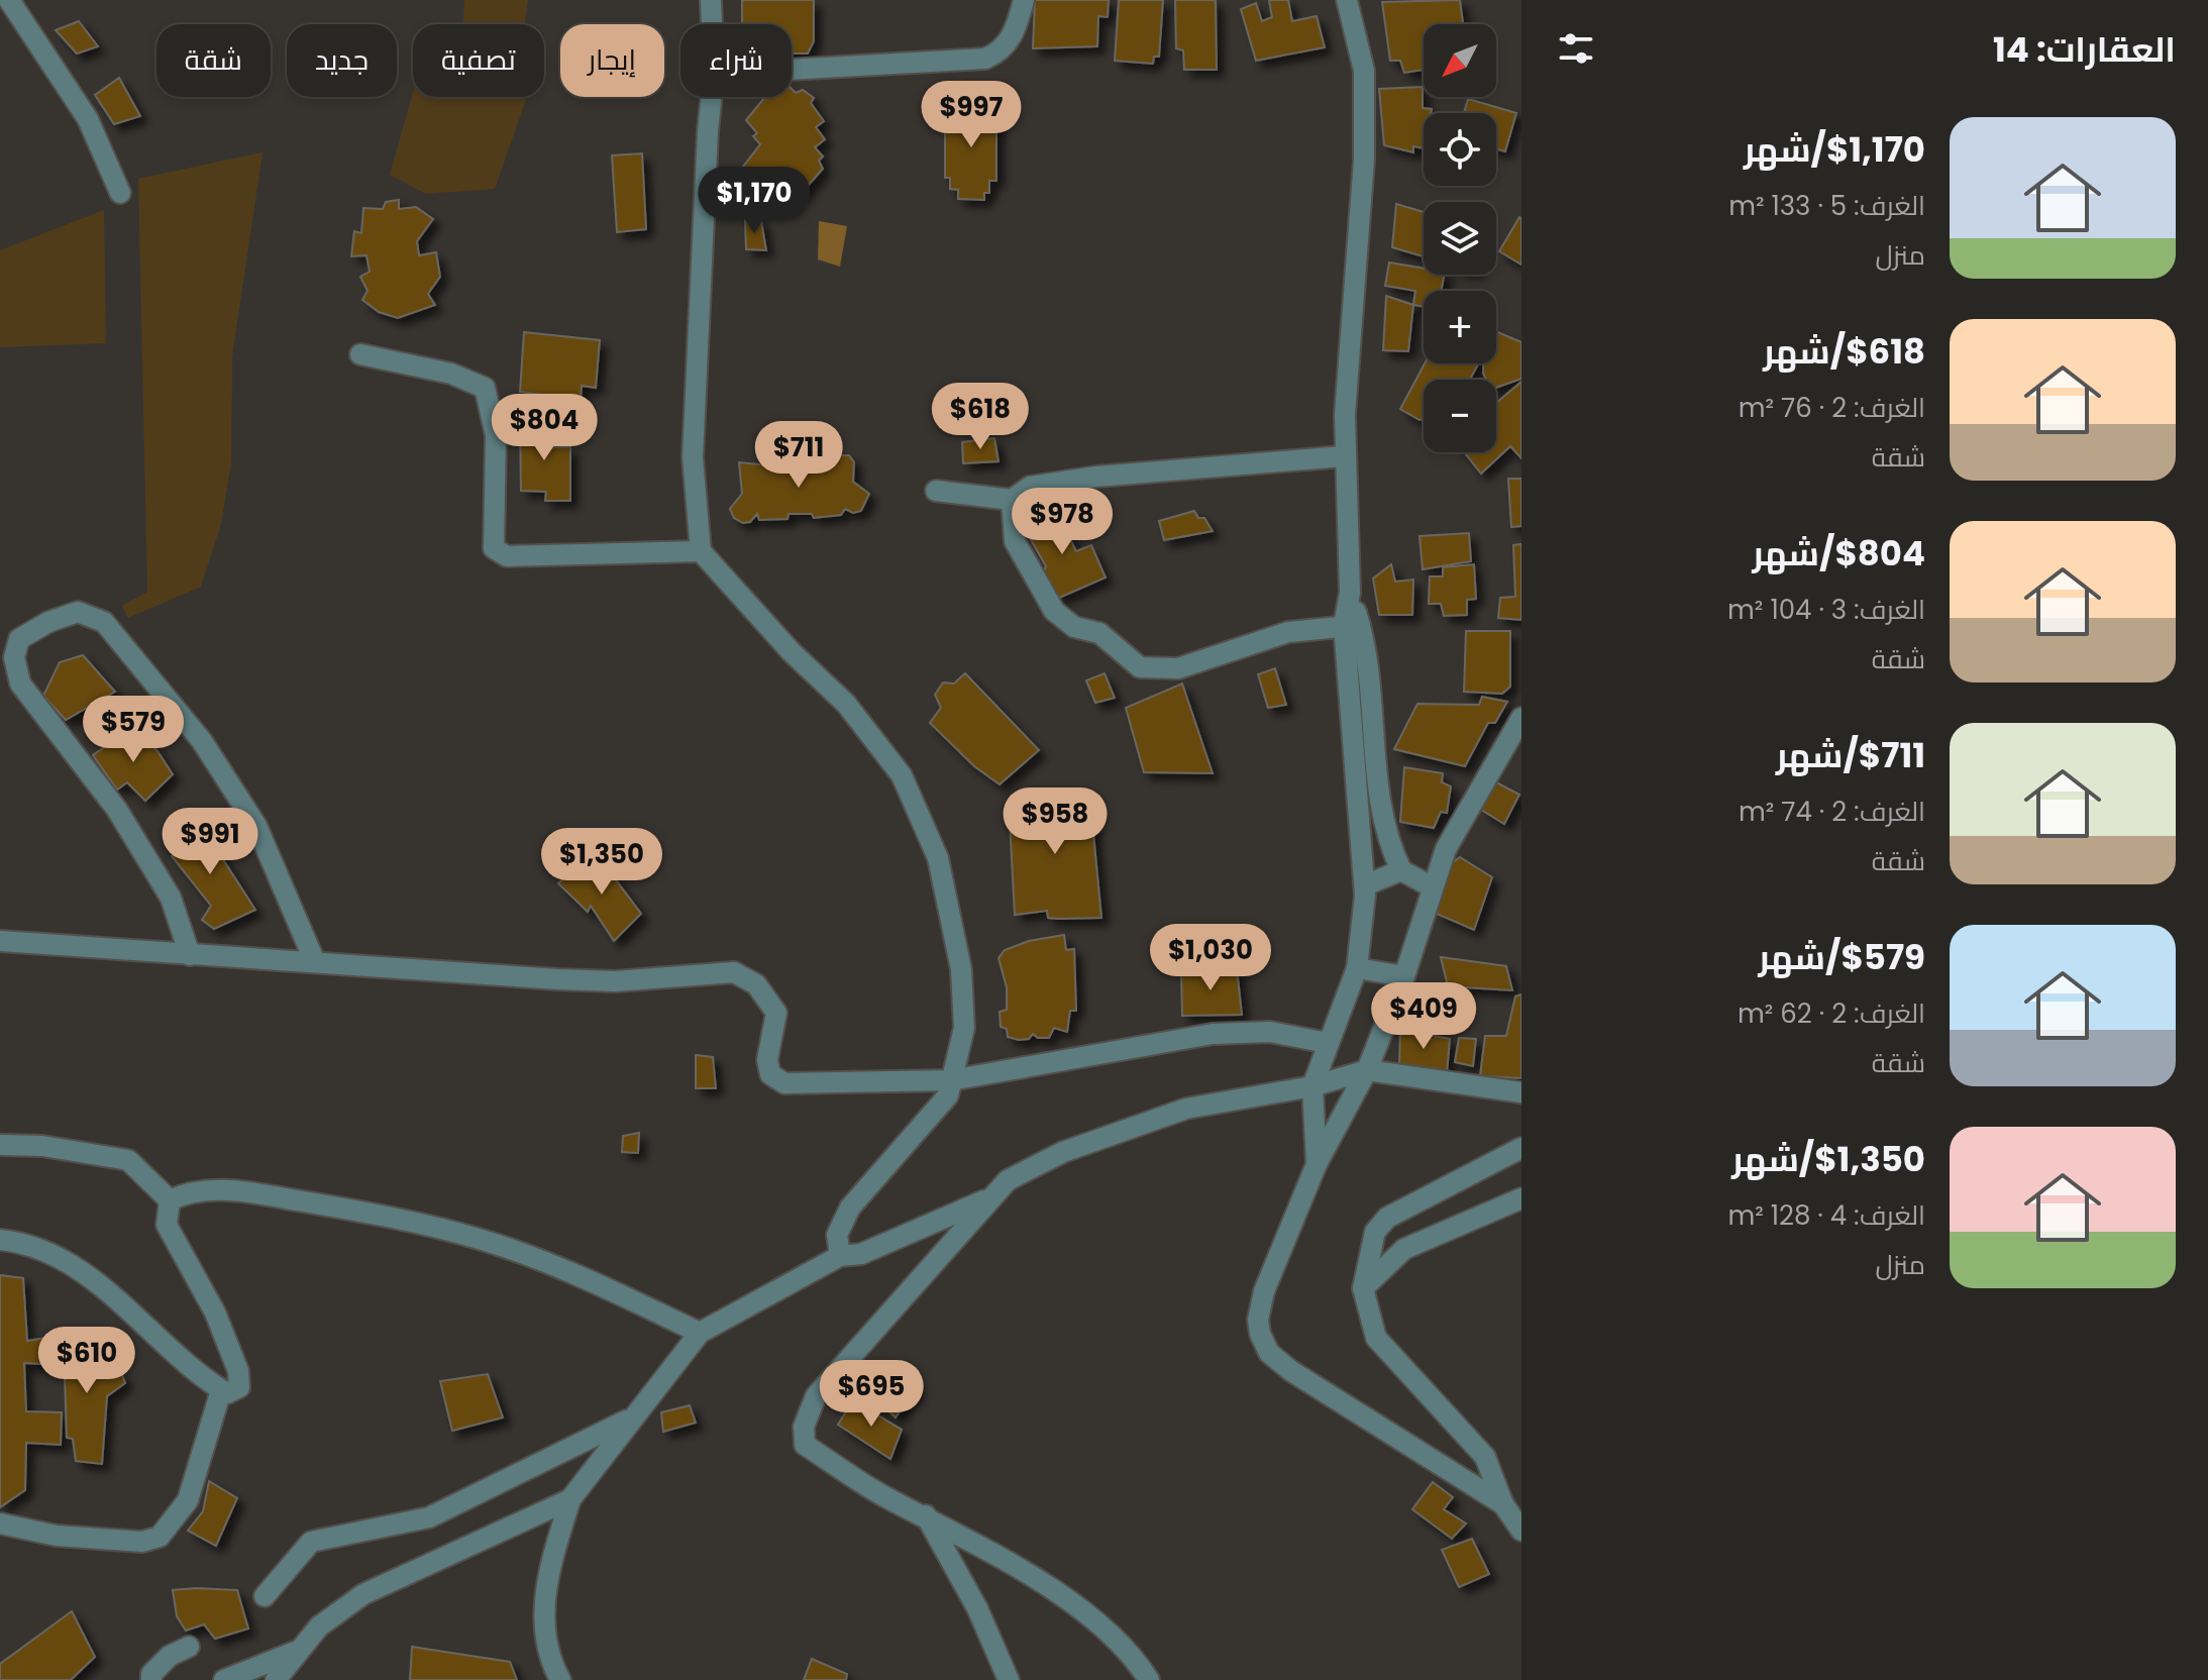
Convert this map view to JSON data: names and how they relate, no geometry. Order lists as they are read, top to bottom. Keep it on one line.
{"north":"bottom left","page":{"heading":"العقارات: 14","map_buttons":["+","−"],"chip":["شراء","إيجار","تصفية","جديد","شقة"],"price":["$997","$1,170","$618","$804","$711","$978","$579","$958","$991","$1,350","$1,030","$409","$610","$695"],"list":[{"name":"$1,170/شهر","note":"الغرف: 5 · 133 m² · منزل"},{"name":"$618/شهر","note":"الغرف: 2 · 76 m² · شقة"},{"name":"$804/شهر","note":"الغرف: 3 · 104 m² · شقة"},{"name":"$711/شهر","note":"الغرف: 2 · 74 m² · شقة"},{"name":"$579/شهر","note":"الغرف: 2 · 62 m² · شقة"},{"name":"$1,350/شهر","note":"الغرف: 4 · 128 m² · منزل"}]}}
